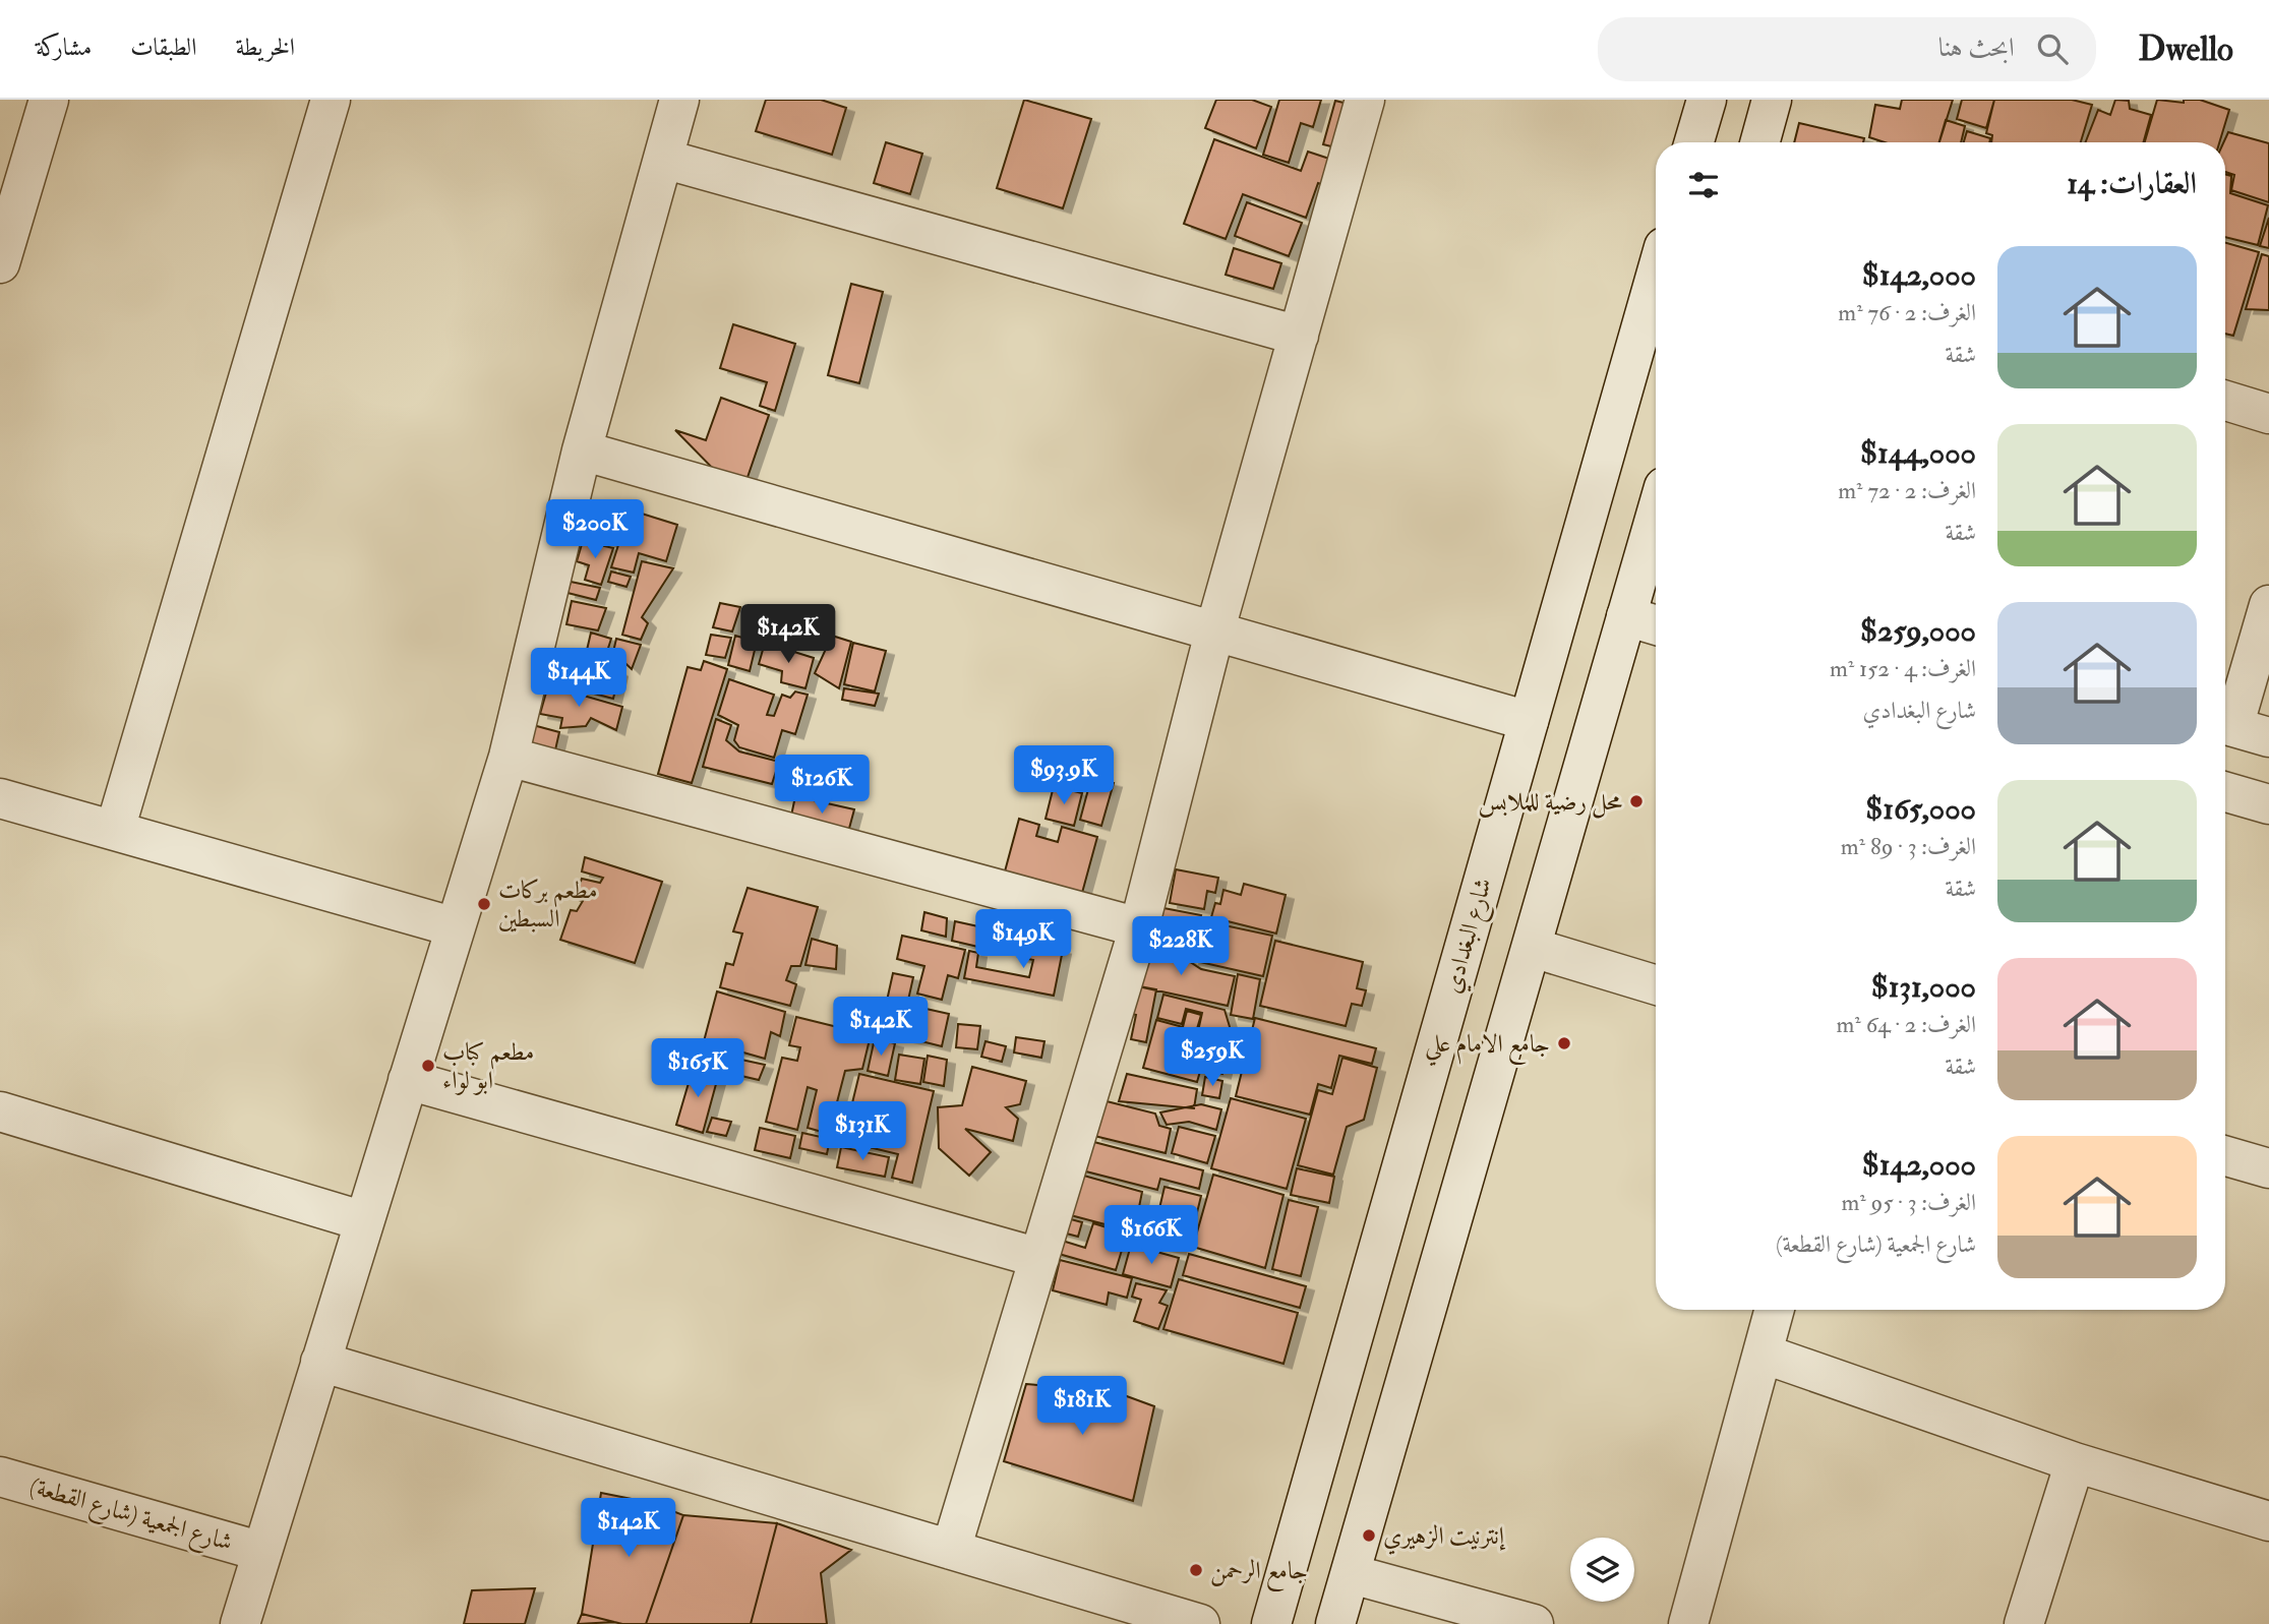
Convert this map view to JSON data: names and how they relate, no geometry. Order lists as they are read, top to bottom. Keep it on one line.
{"streets":{"street":["شارع البغدادي","شارع الجمعية (شارع القطعة)"]},"places":["محل رضية للملابس","مطعم بركات السبطين","جامع الامام علي","مطعم كباب ابو لواء","إنترنيت الزهيري","جامع الرحمن"],"page":{"header":"Dwello","search":"ابحث هنا","nav":["الخريطة","الطبقات","مشاركة"],"heading":"العقارات: 14","list":[{"name":"$142,000","note":"الغرف: 2 · 76 m² · شقة"},{"name":"$144,000","note":"الغرف: 2 · 72 m² · شقة"},{"name":"$259,000","note":"الغرف: 4 · 152 m² · شارع البغدادي"},{"name":"$165,000","note":"الغرف: 3 · 89 m² · شقة"},{"name":"$131,000","note":"الغرف: 2 · 64 m² · شقة"},{"name":"$142,000","note":"الغرف: 3 · 95 m² · شارع الجمعية (شارع القطعة)"}],"price":["$200K","$142K","$144K","$93.9K","$126K","$149K","$228K","$142K","$259K","$165K","$131K","$166K","$181K","$142K"]}}
